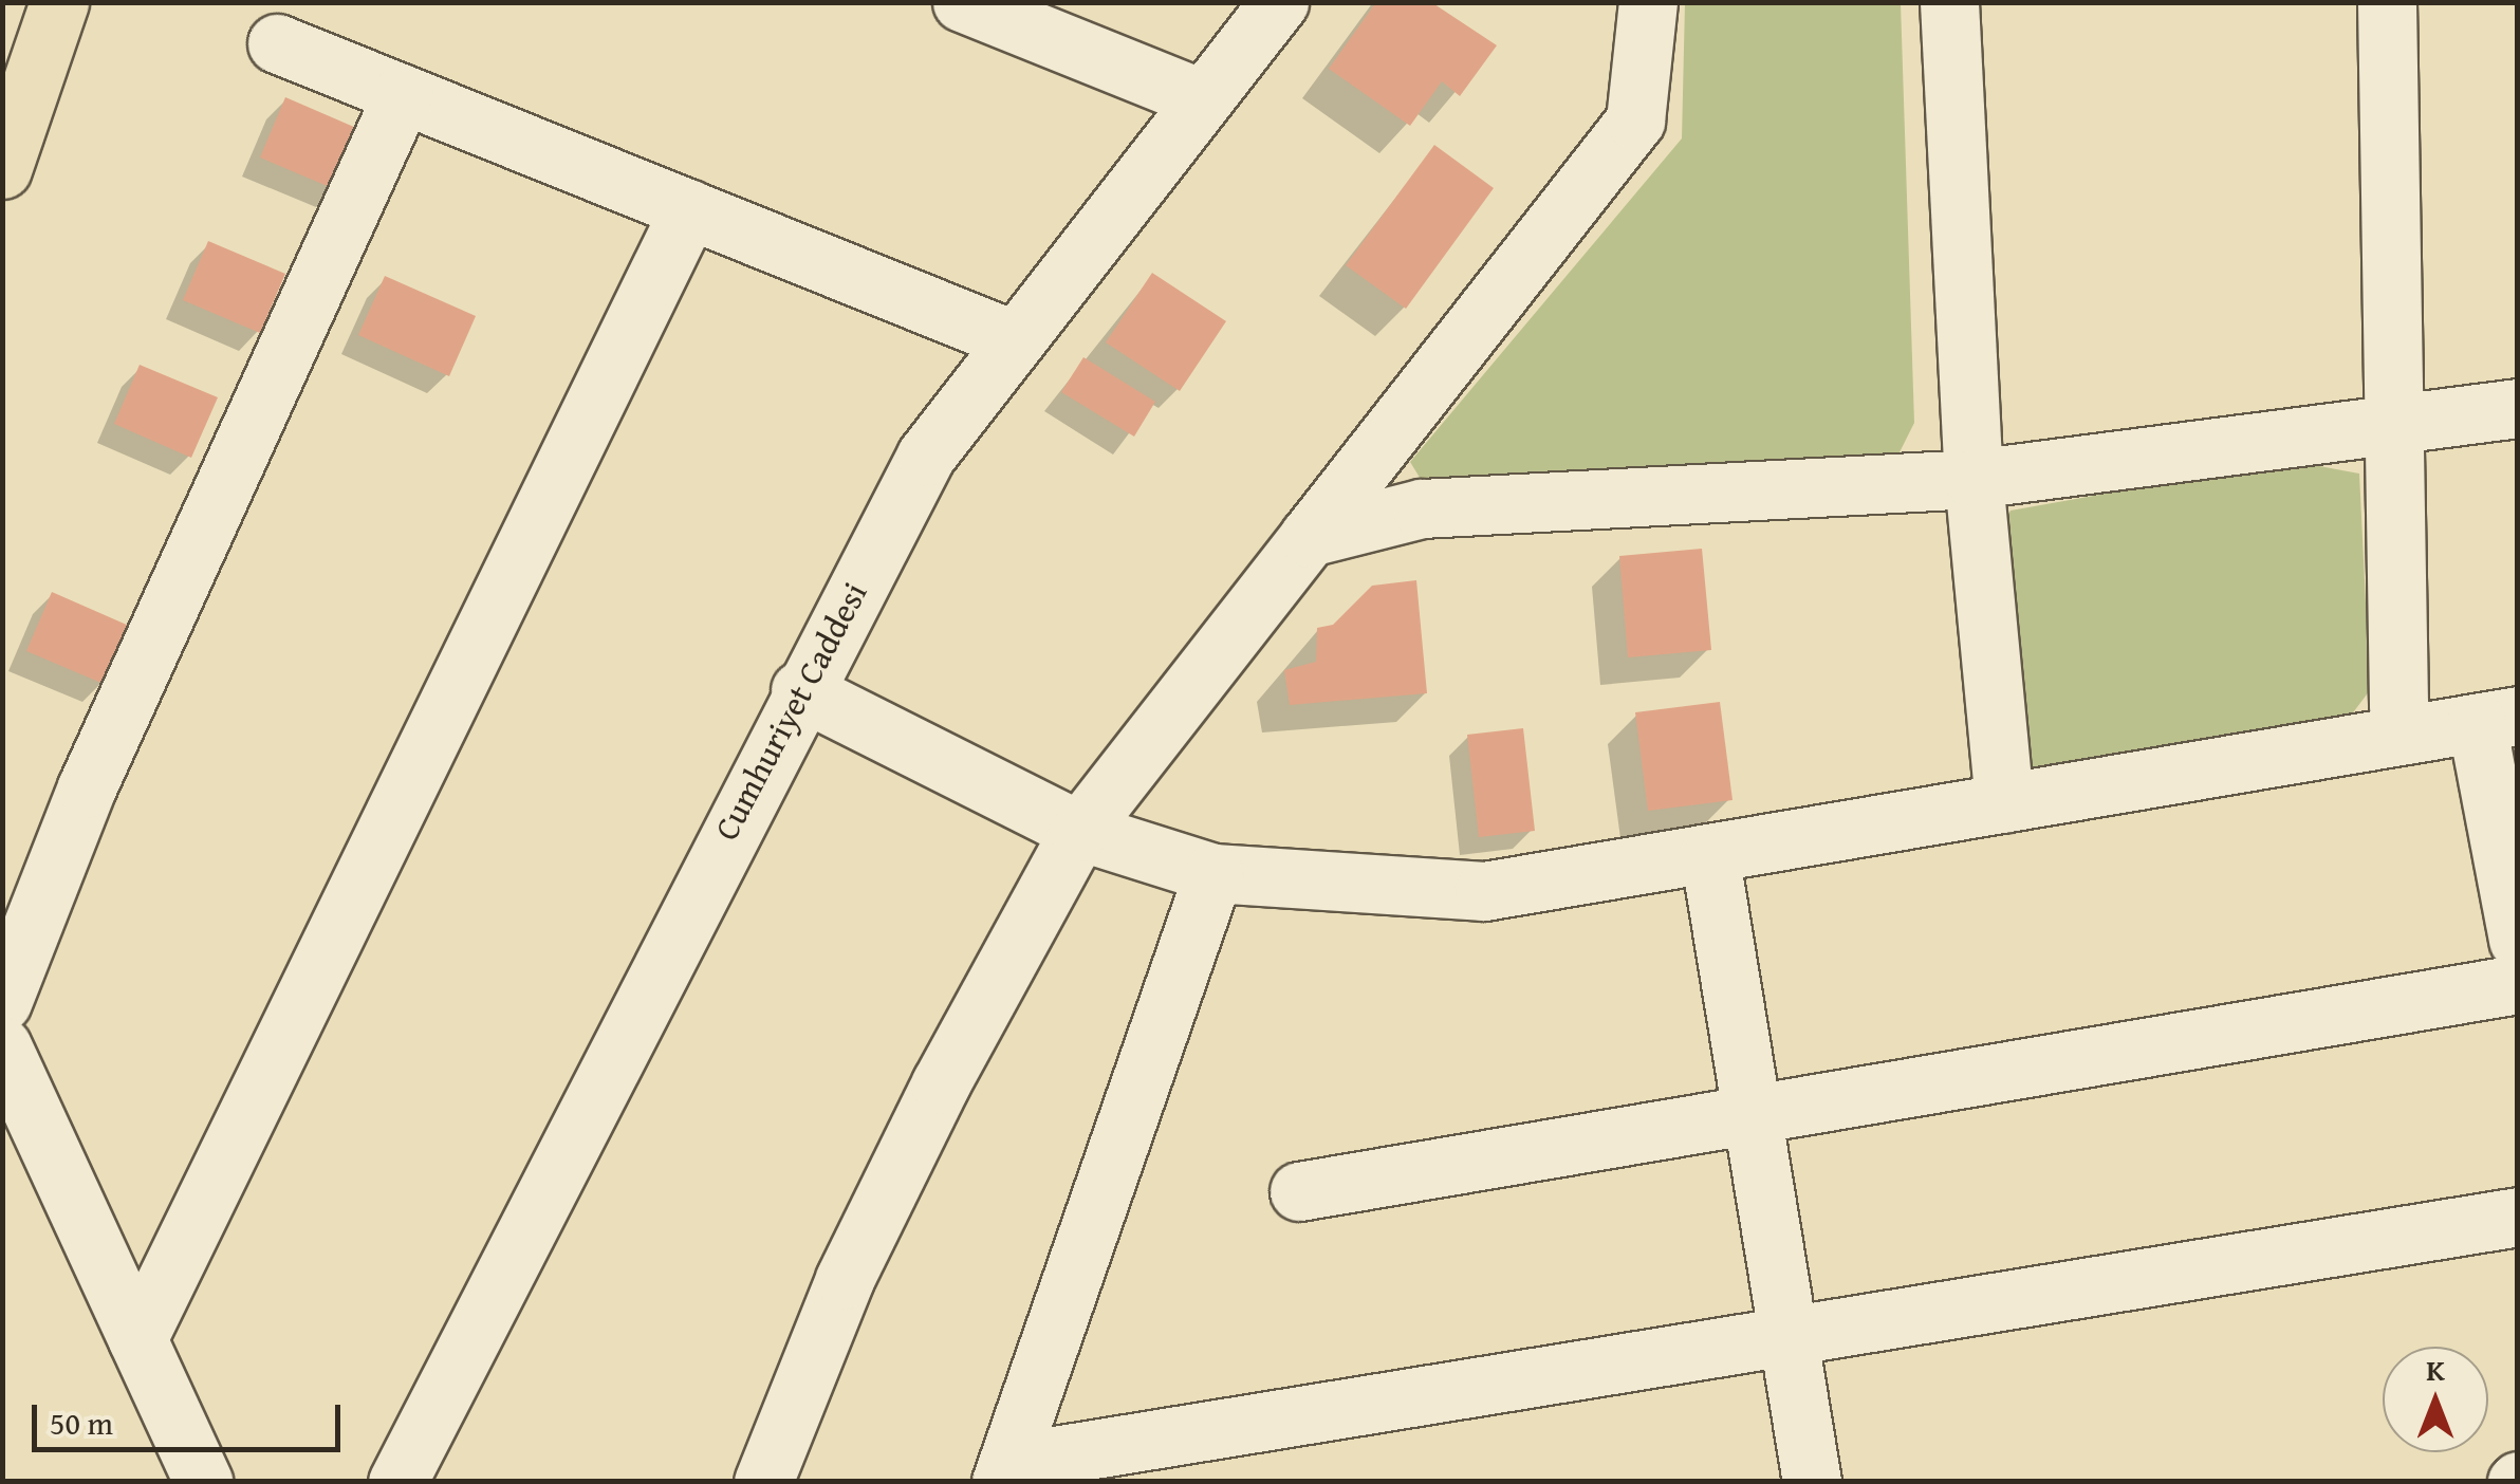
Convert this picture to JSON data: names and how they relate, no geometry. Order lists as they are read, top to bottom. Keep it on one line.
{"streets":{"street":["Cumhuriyet Caddesi"]},"scale_bar":"50 m","north":"top"}
